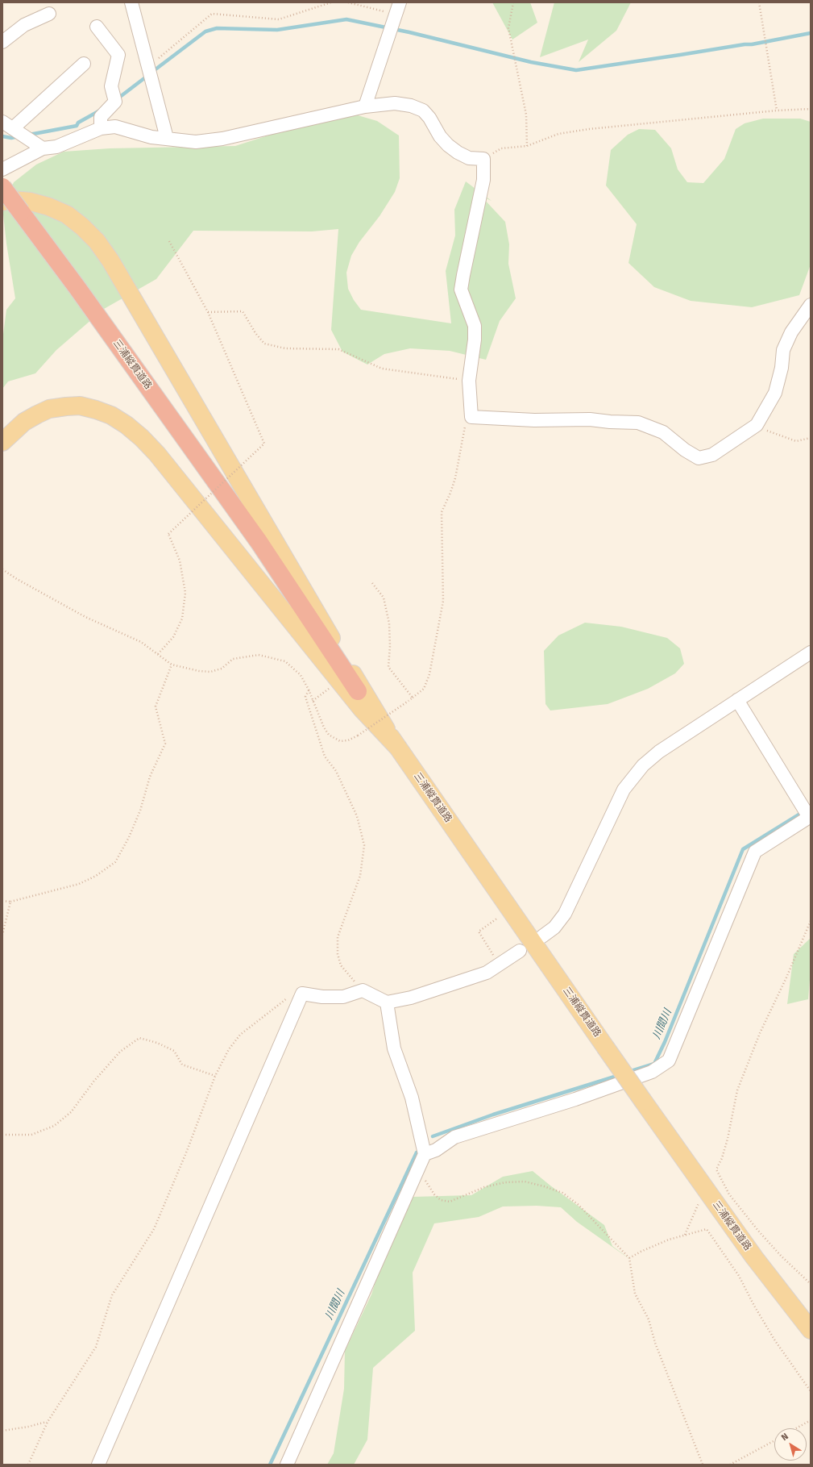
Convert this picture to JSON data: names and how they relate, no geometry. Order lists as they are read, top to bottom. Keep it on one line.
{"streets":{"highway":["三浦縦貫道路"]},"water":["川間川"],"north":"top left"}
